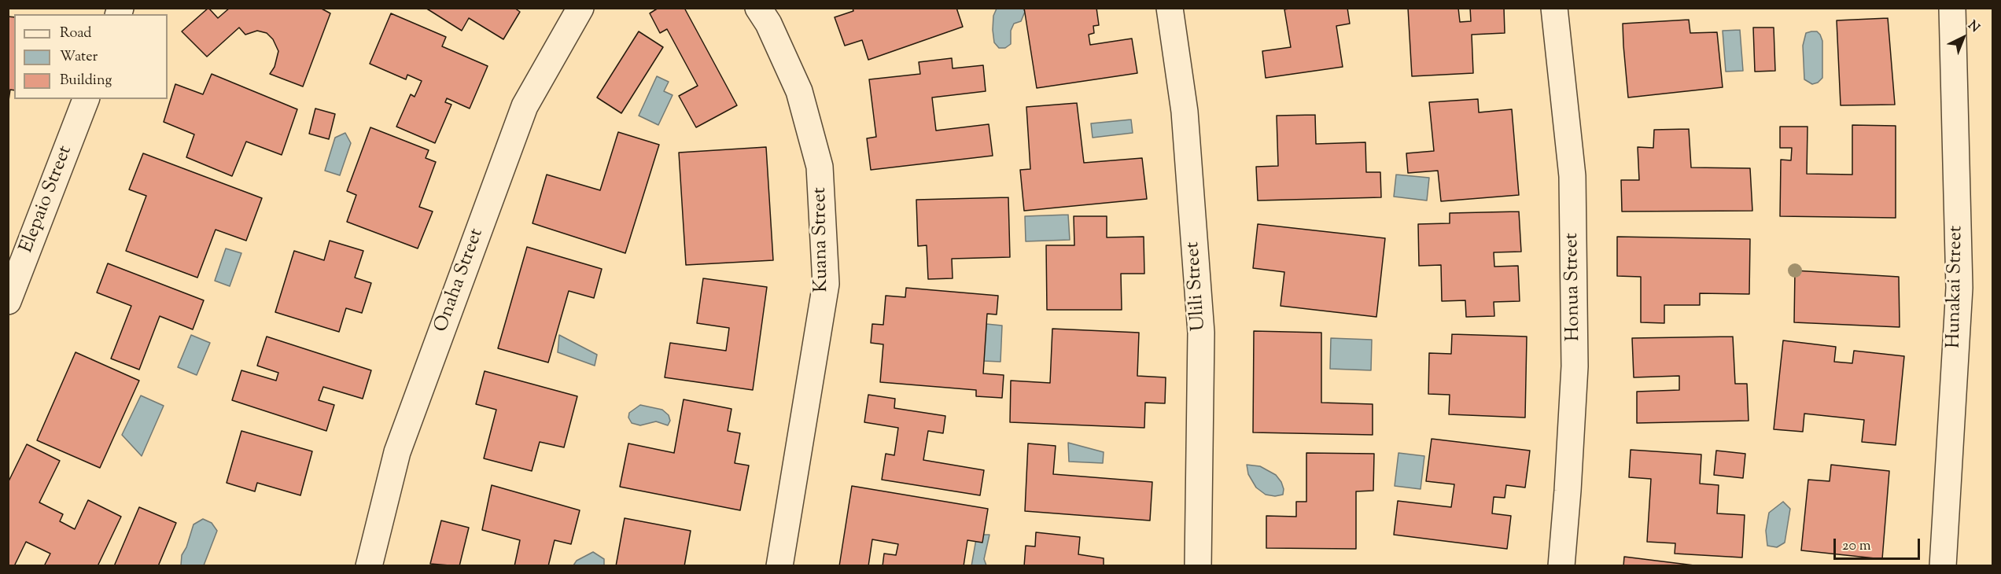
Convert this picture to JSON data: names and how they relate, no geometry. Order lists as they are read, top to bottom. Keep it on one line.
{"streets":{"street":["Elepaio Street","Kuana Street","Onaha Street","Ulili Street","Honua Street","Hunakai Street"]},"legend":["Road","Water","Building"],"scale_bar":"20 m","north":"top right"}
